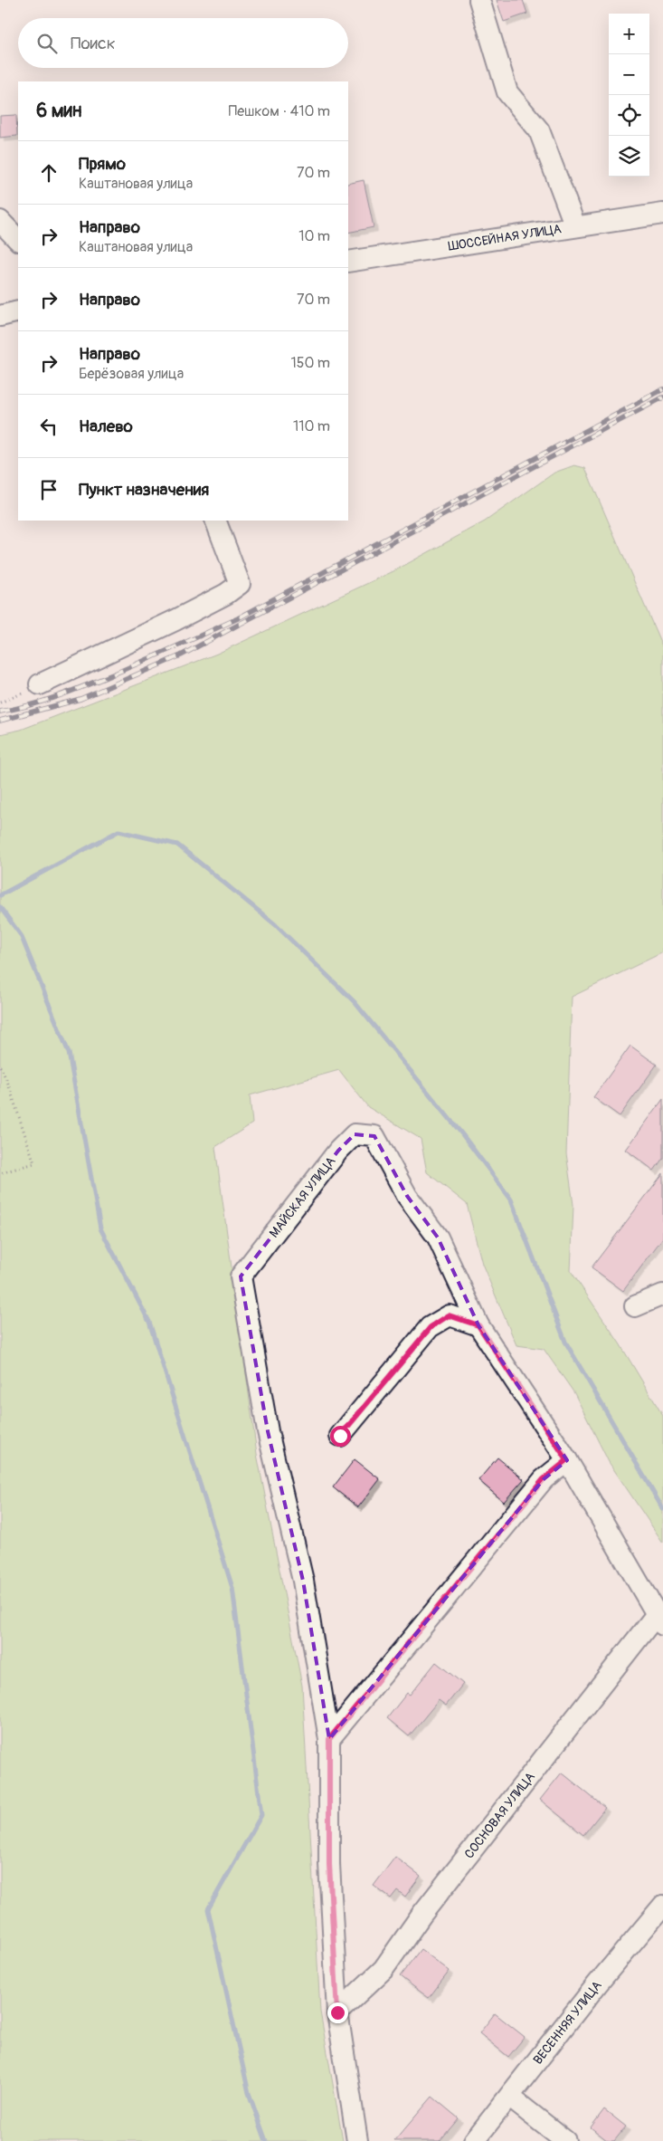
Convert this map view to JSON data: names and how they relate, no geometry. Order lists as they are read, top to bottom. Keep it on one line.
{"streets":{"street":["ШОССЕЙНАЯ УЛИЦА","МАЙСКАЯ УЛИЦА","СОСНОВАЯ УЛИЦА","ВЕСЕННЯЯ УЛИЦА"]},"page":{"map_buttons":["+","−"],"search":"Поиск","heading":["6 мин","Пешком · 410 m"],"list":[["Прямо","Каштановая улица","70 m"],["Направо","Каштановая улица","10 m"],["Направо","70 m"],["Направо","Берёзовая улица","150 m"],["Налево","110 m"],"Пункт назначения"]}}
